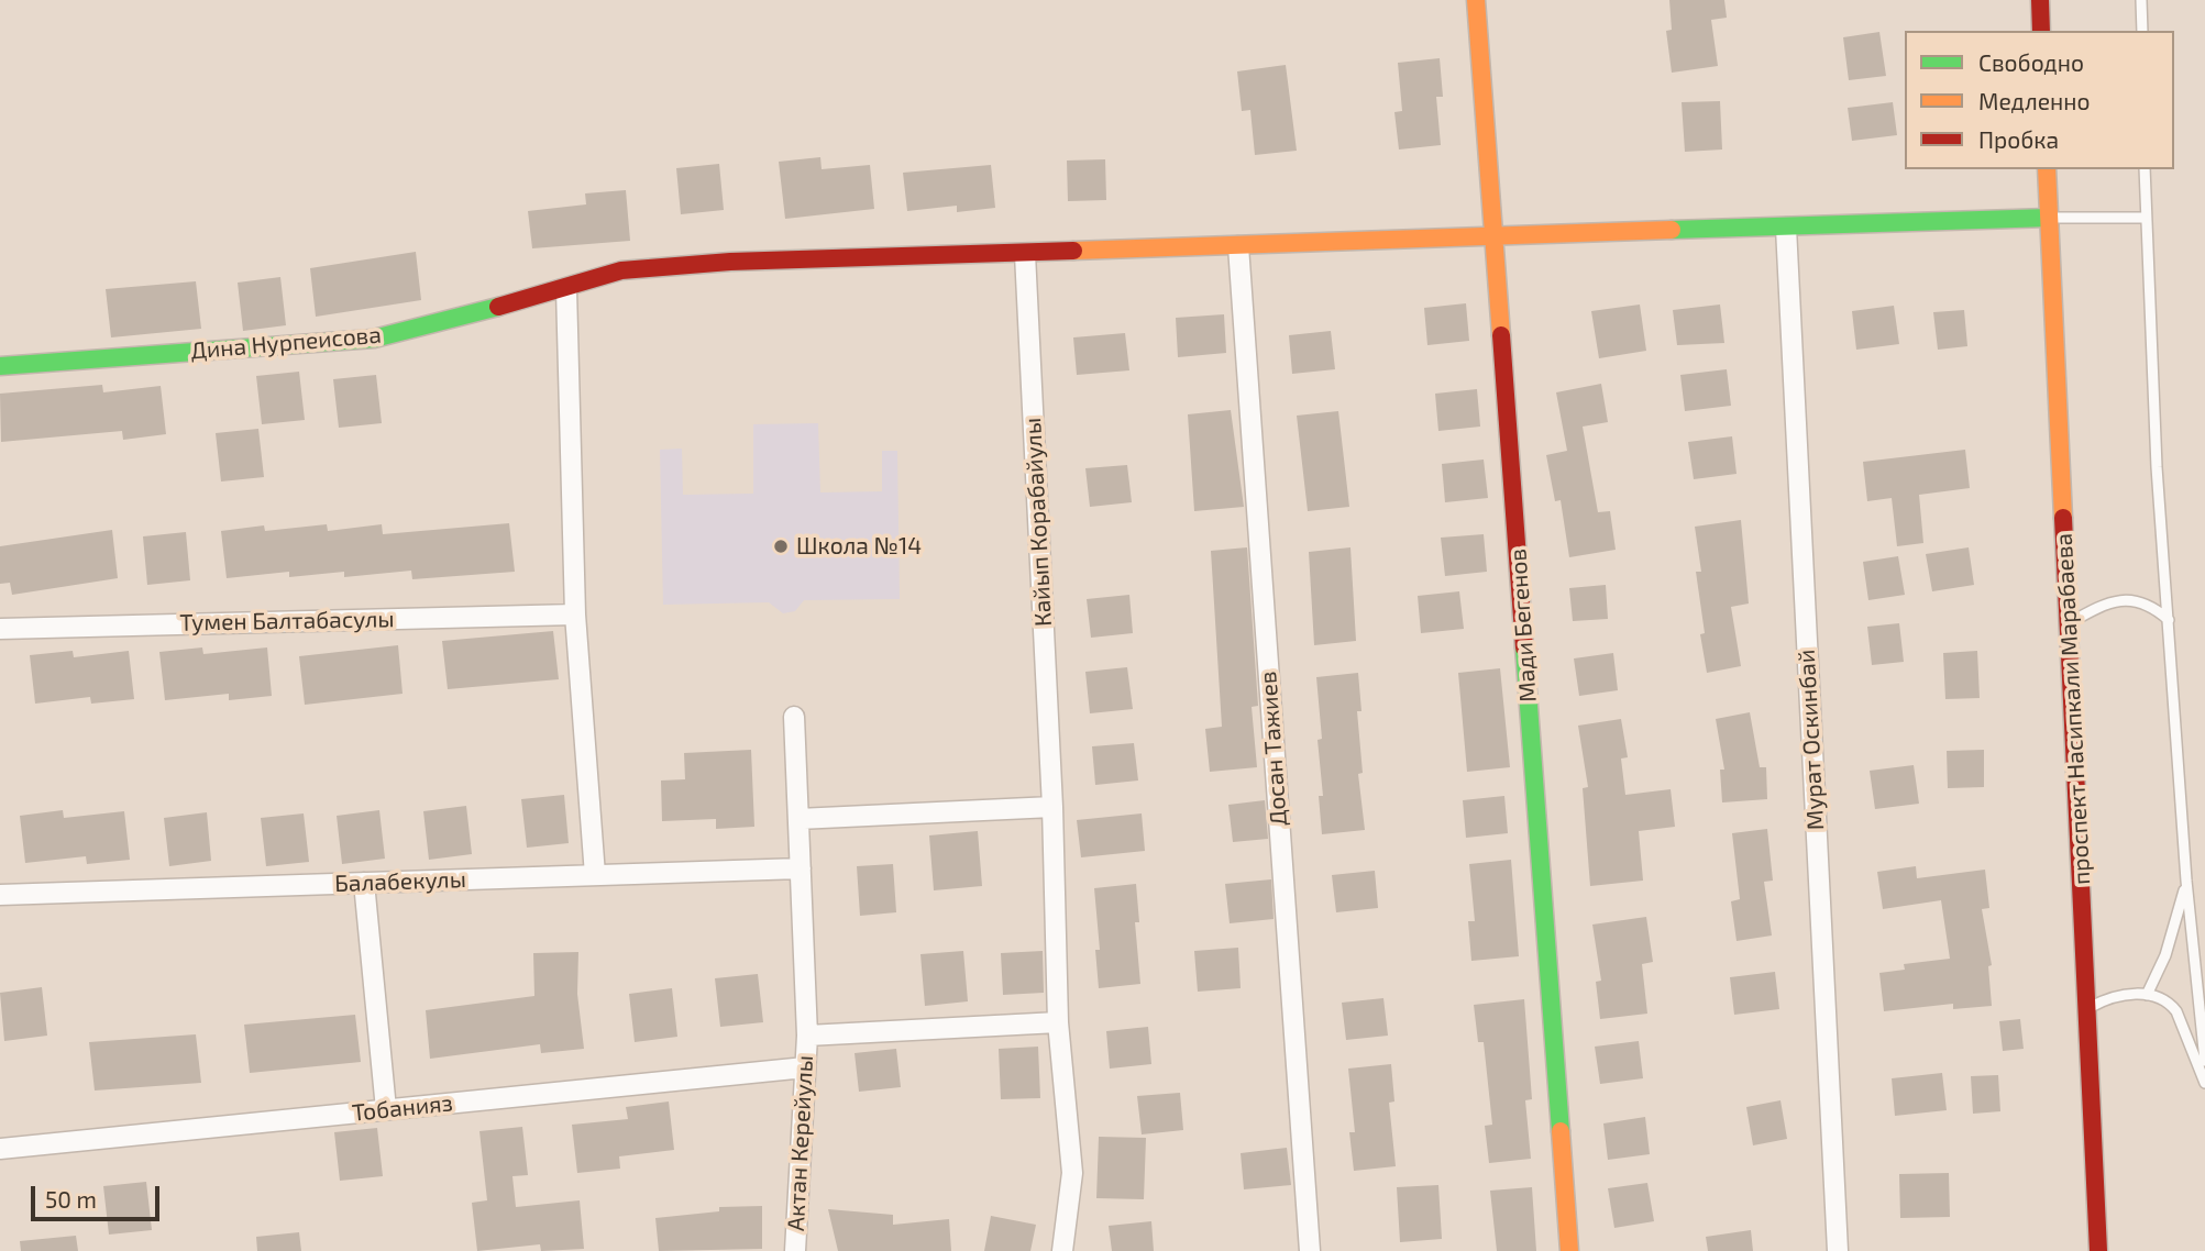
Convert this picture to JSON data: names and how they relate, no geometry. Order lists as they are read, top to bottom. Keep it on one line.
{"streets":{"street":["Дина Нурпеисова","Кайып Корабайулы","Тумен Балтабасулы","Мади Бегенов","проспект Насипкали Марабаева","Мурат Оскинбай","Досан Тажиев","Балабекулы","Тобанияз","Актан Керейулы"]},"crossings":[["Балабекулы","Актан Керейулы"],["Тобанияз","Актан Керейулы"]],"places":["Школа №14"],"legend":["Свободно","Медленно","Пробка"],"scale_bar":"50 m"}
